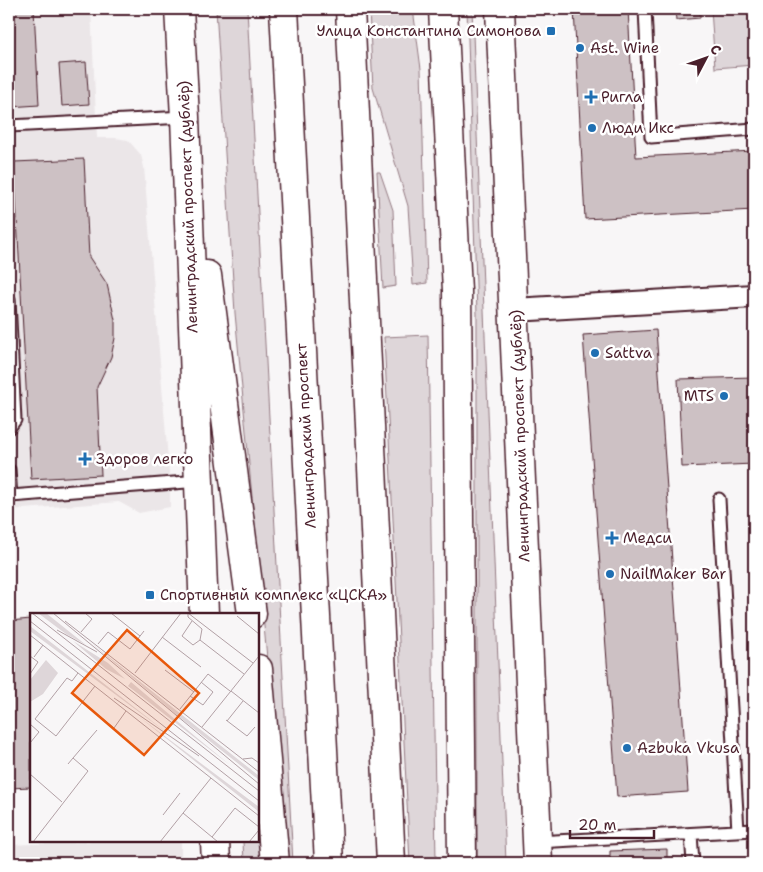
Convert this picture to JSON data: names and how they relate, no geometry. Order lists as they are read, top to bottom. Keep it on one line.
{"streets":{"main road":["Ленинградский проспект (дублёр)","Ленинградский проспект"]},"places":{"transit":["Улица Константина Симонова","Спортивный комплекс «ЦСКА»"],"other":["Ast. Wine","Люди Икс","Sattva","MTS","NailMaker Bar","Azbuka Vkusa"],"health":["Ригла","Здоров легко","Медси"]},"scale_bar":"20 m","north":"top right"}
